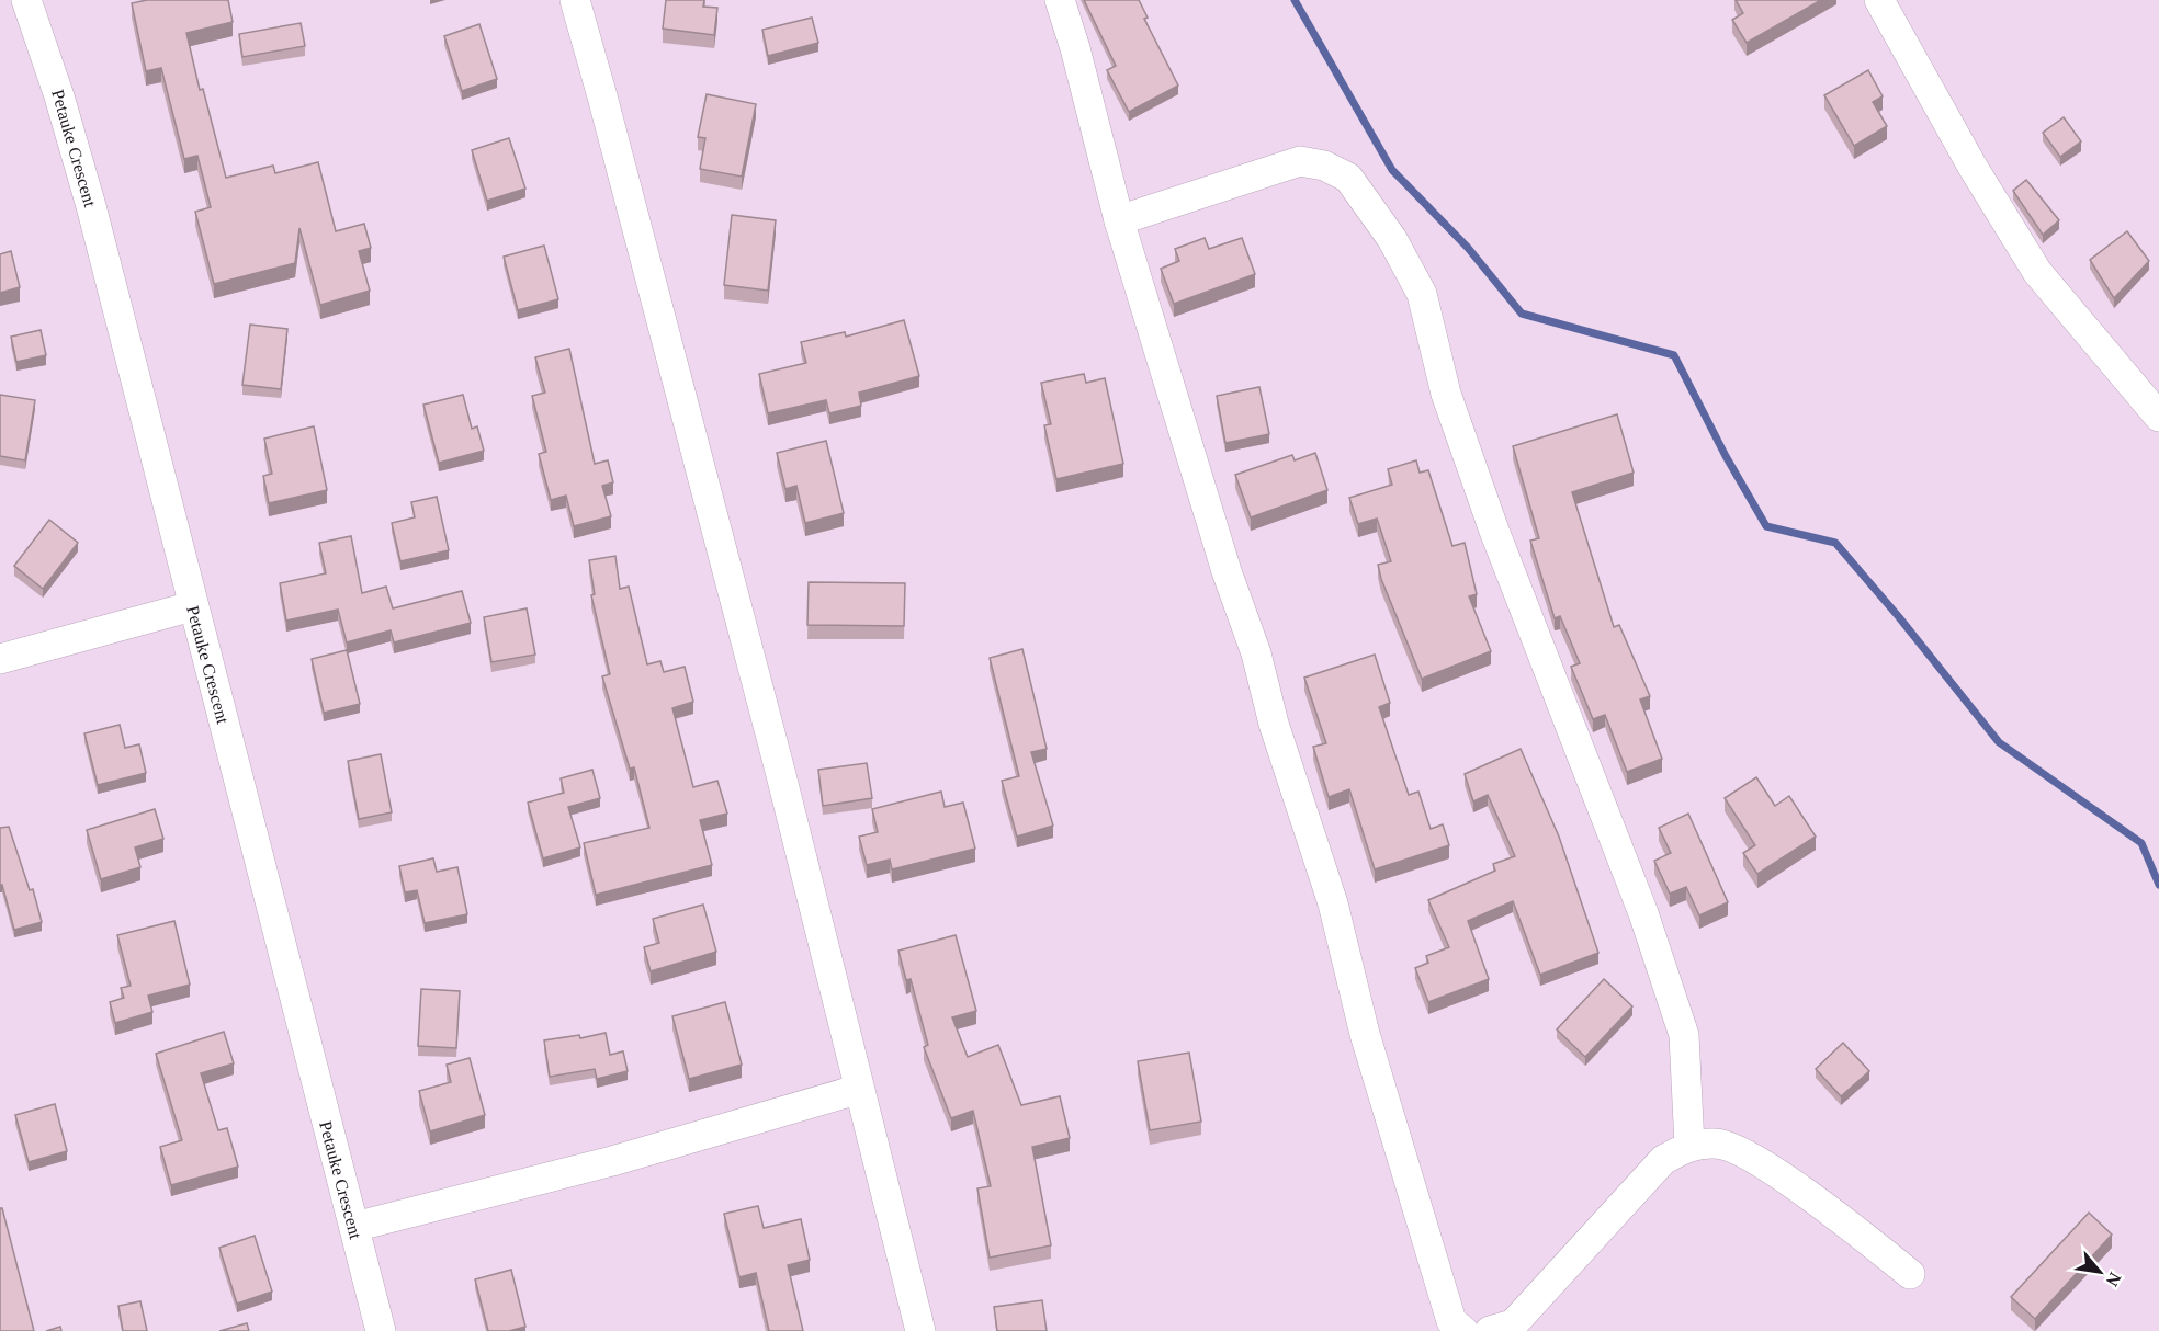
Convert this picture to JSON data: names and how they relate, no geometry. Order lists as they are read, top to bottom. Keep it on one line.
{"streets":{"street":["Petauke Crescent"]},"north":"bottom right"}
